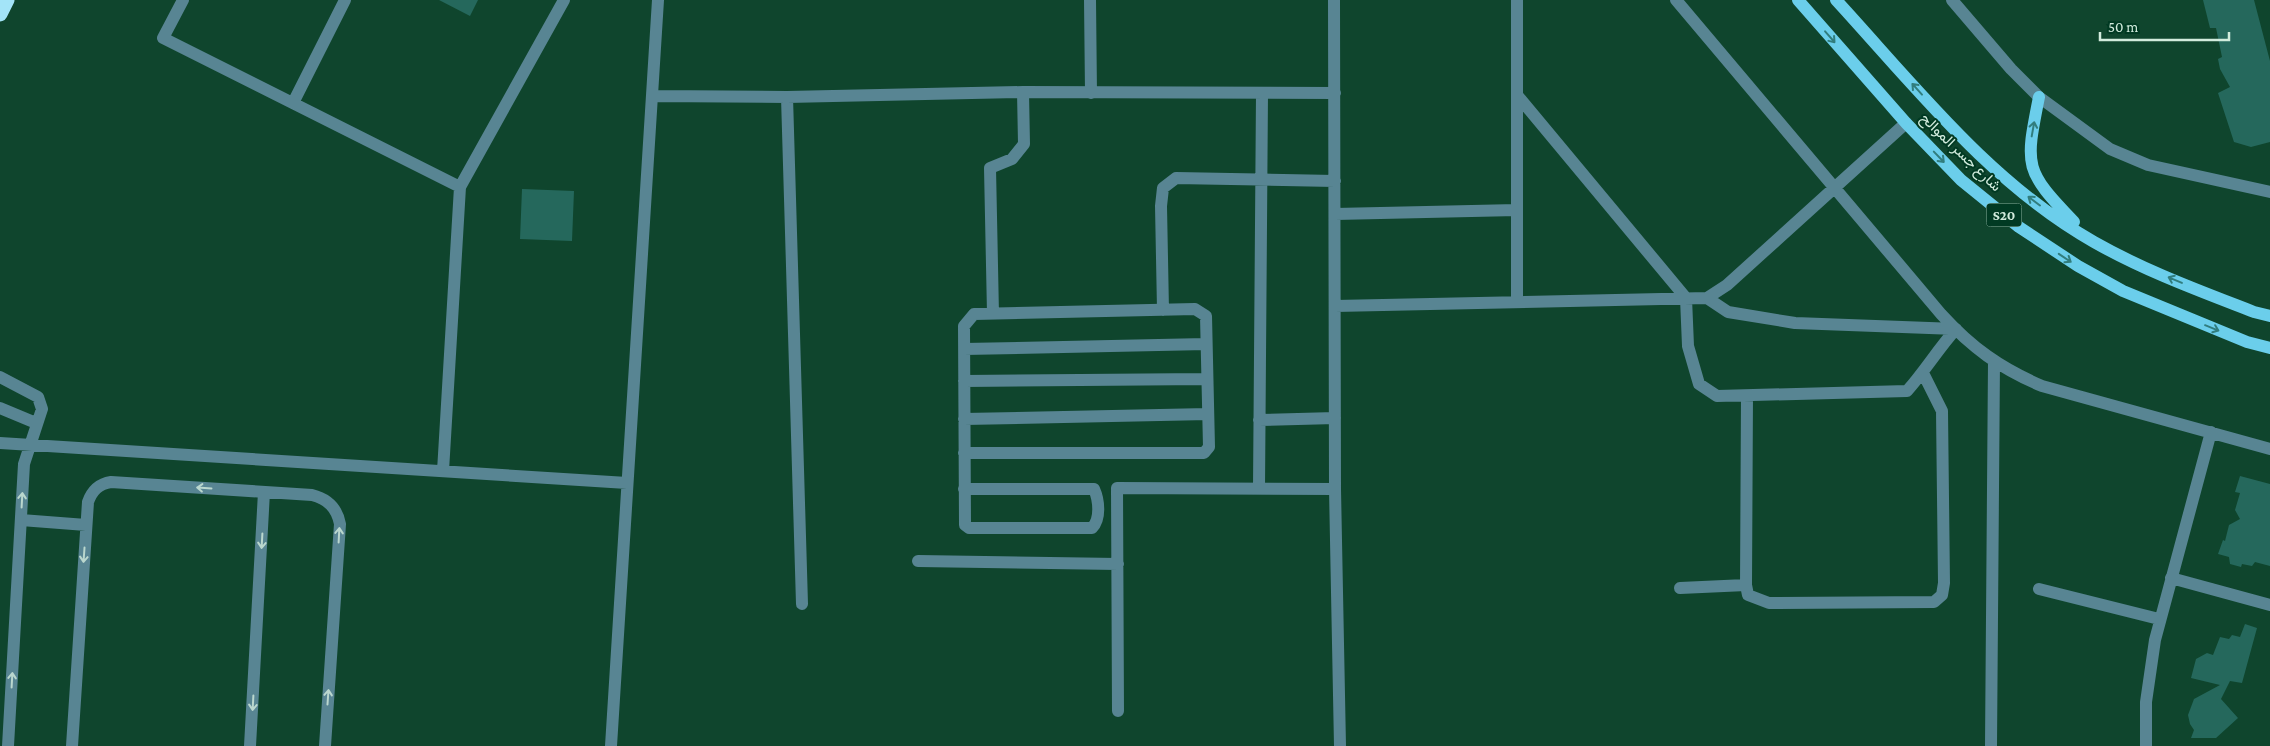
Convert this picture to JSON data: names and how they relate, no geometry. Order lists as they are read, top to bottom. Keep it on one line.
{"streets":{"main road":["شارع جسر الموالح","S20"]},"scale_bar":"50 m"}
